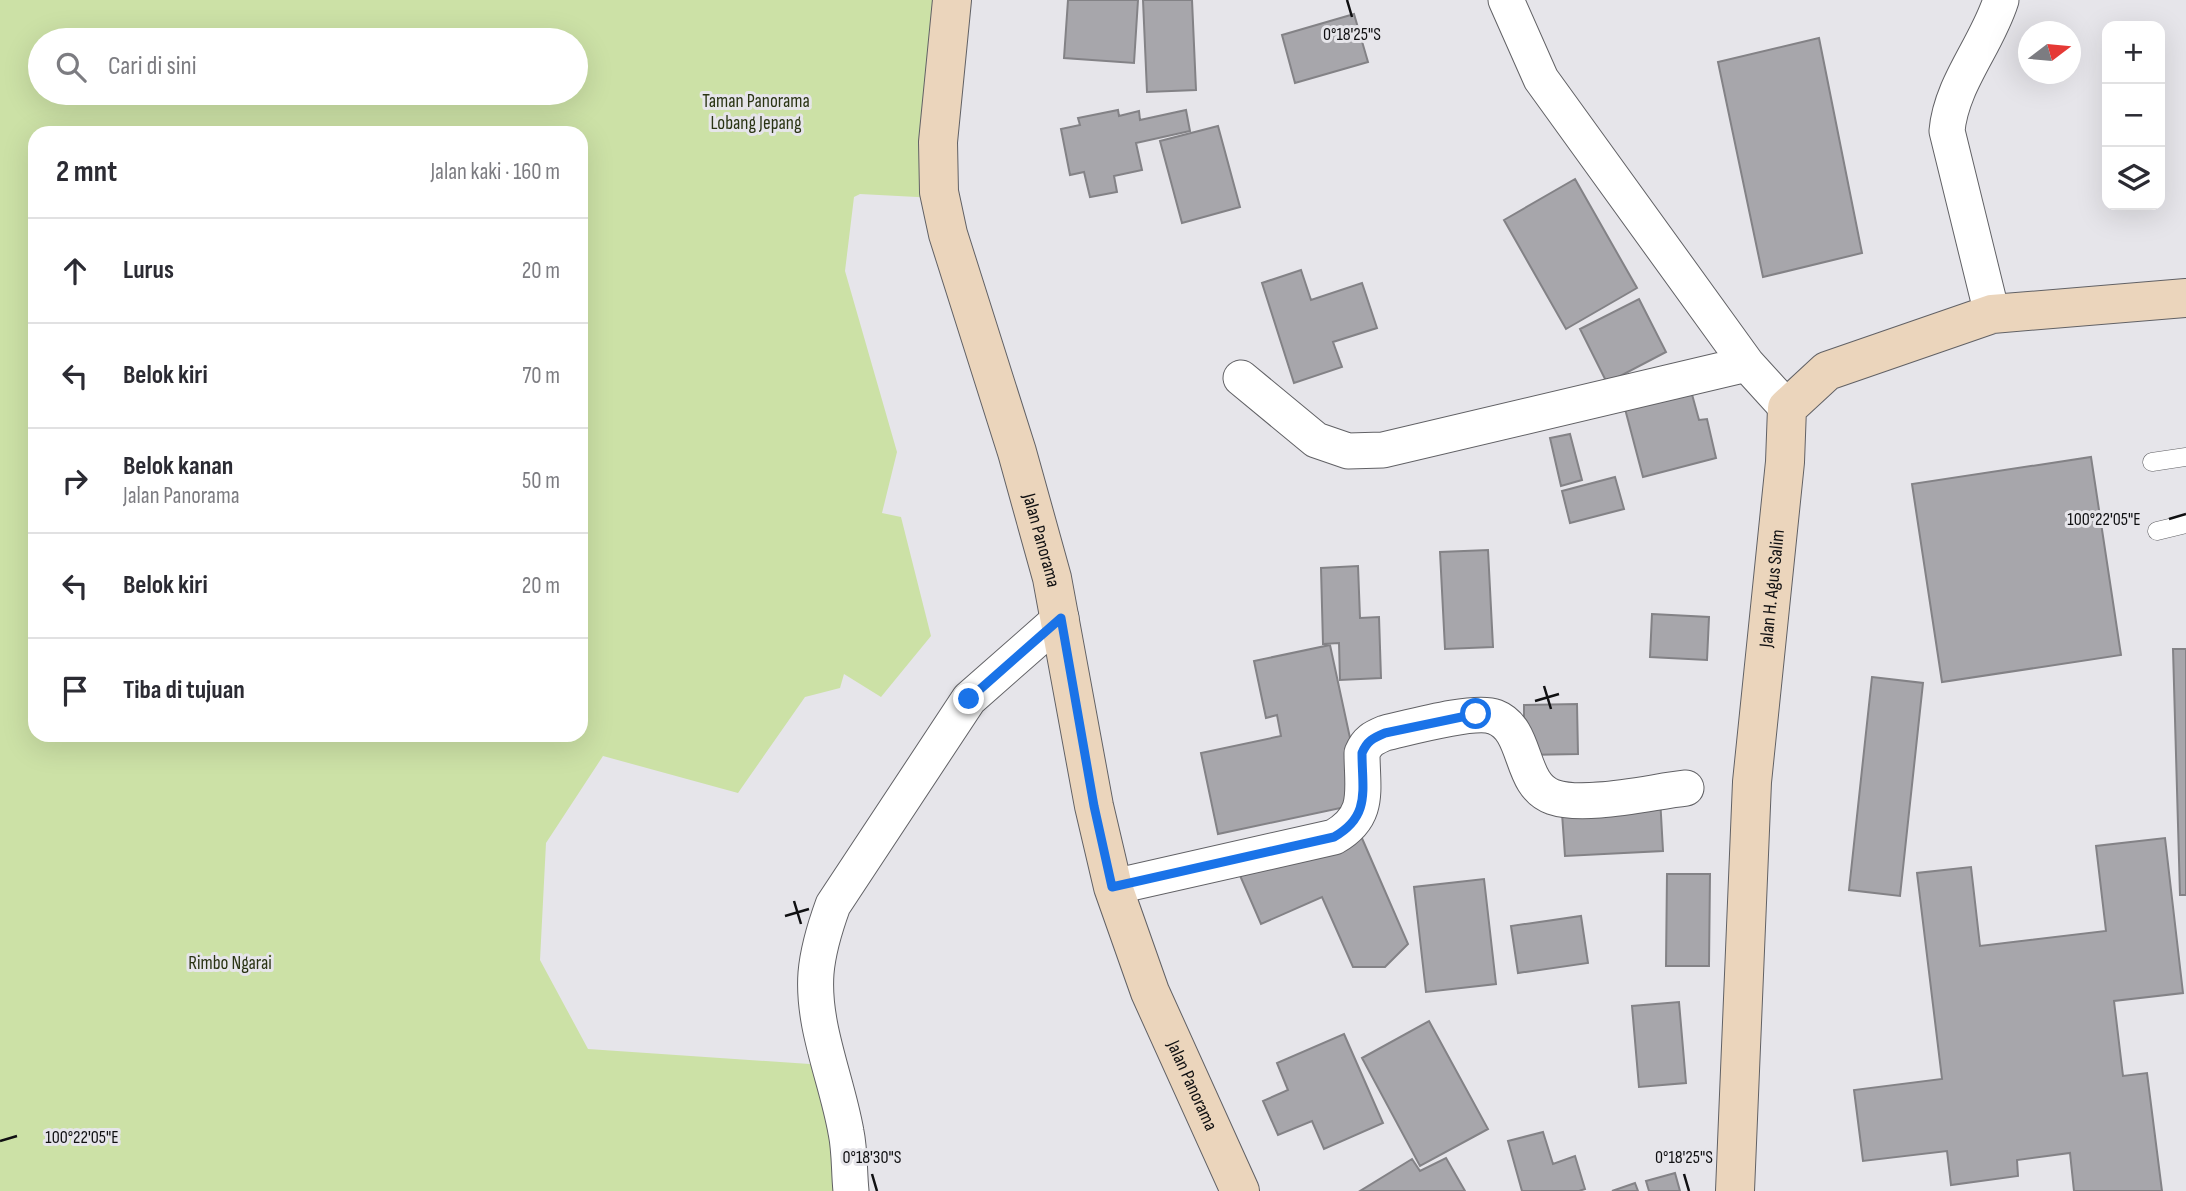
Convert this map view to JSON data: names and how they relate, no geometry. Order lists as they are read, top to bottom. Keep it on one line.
{"streets":{"main road":["Jalan Panorama","Jalan H. Agus Salim"]},"parks":["Taman Panorama Lobang Jepang","Rimbo Ngarai"],"north":"right","page":{"map_buttons":["+","−"],"search":"Cari di sini","heading":["2 mnt","Jalan kaki · 160 m"],"list":[["Lurus","20 m"],["Belok kiri","70 m"],["Belok kanan","Jalan Panorama","50 m"],["Belok kiri","20 m"],"Tiba di tujuan"]},"coordinates":["0°18'25\"S","100°22'05\"E","0°18'30\"S"]}
